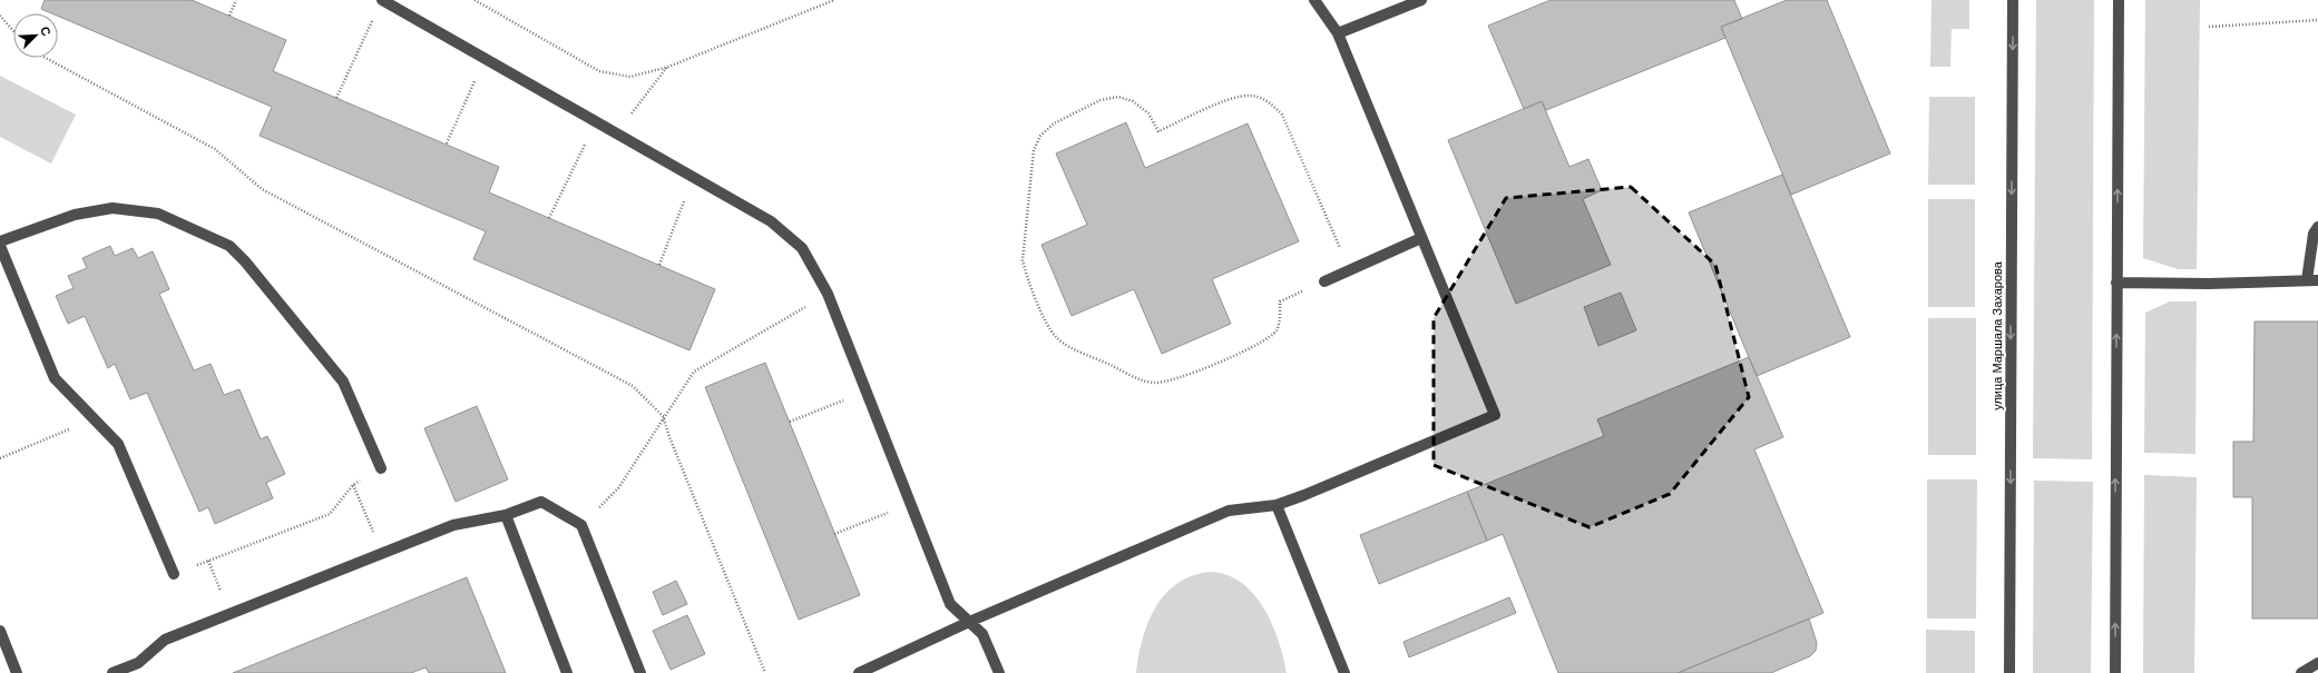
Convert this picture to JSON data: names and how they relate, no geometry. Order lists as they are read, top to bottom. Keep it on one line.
{"streets":{"street":["улица Маршала Захарова"]},"one_way":["улица Маршала Захарова"],"north":"top right"}
